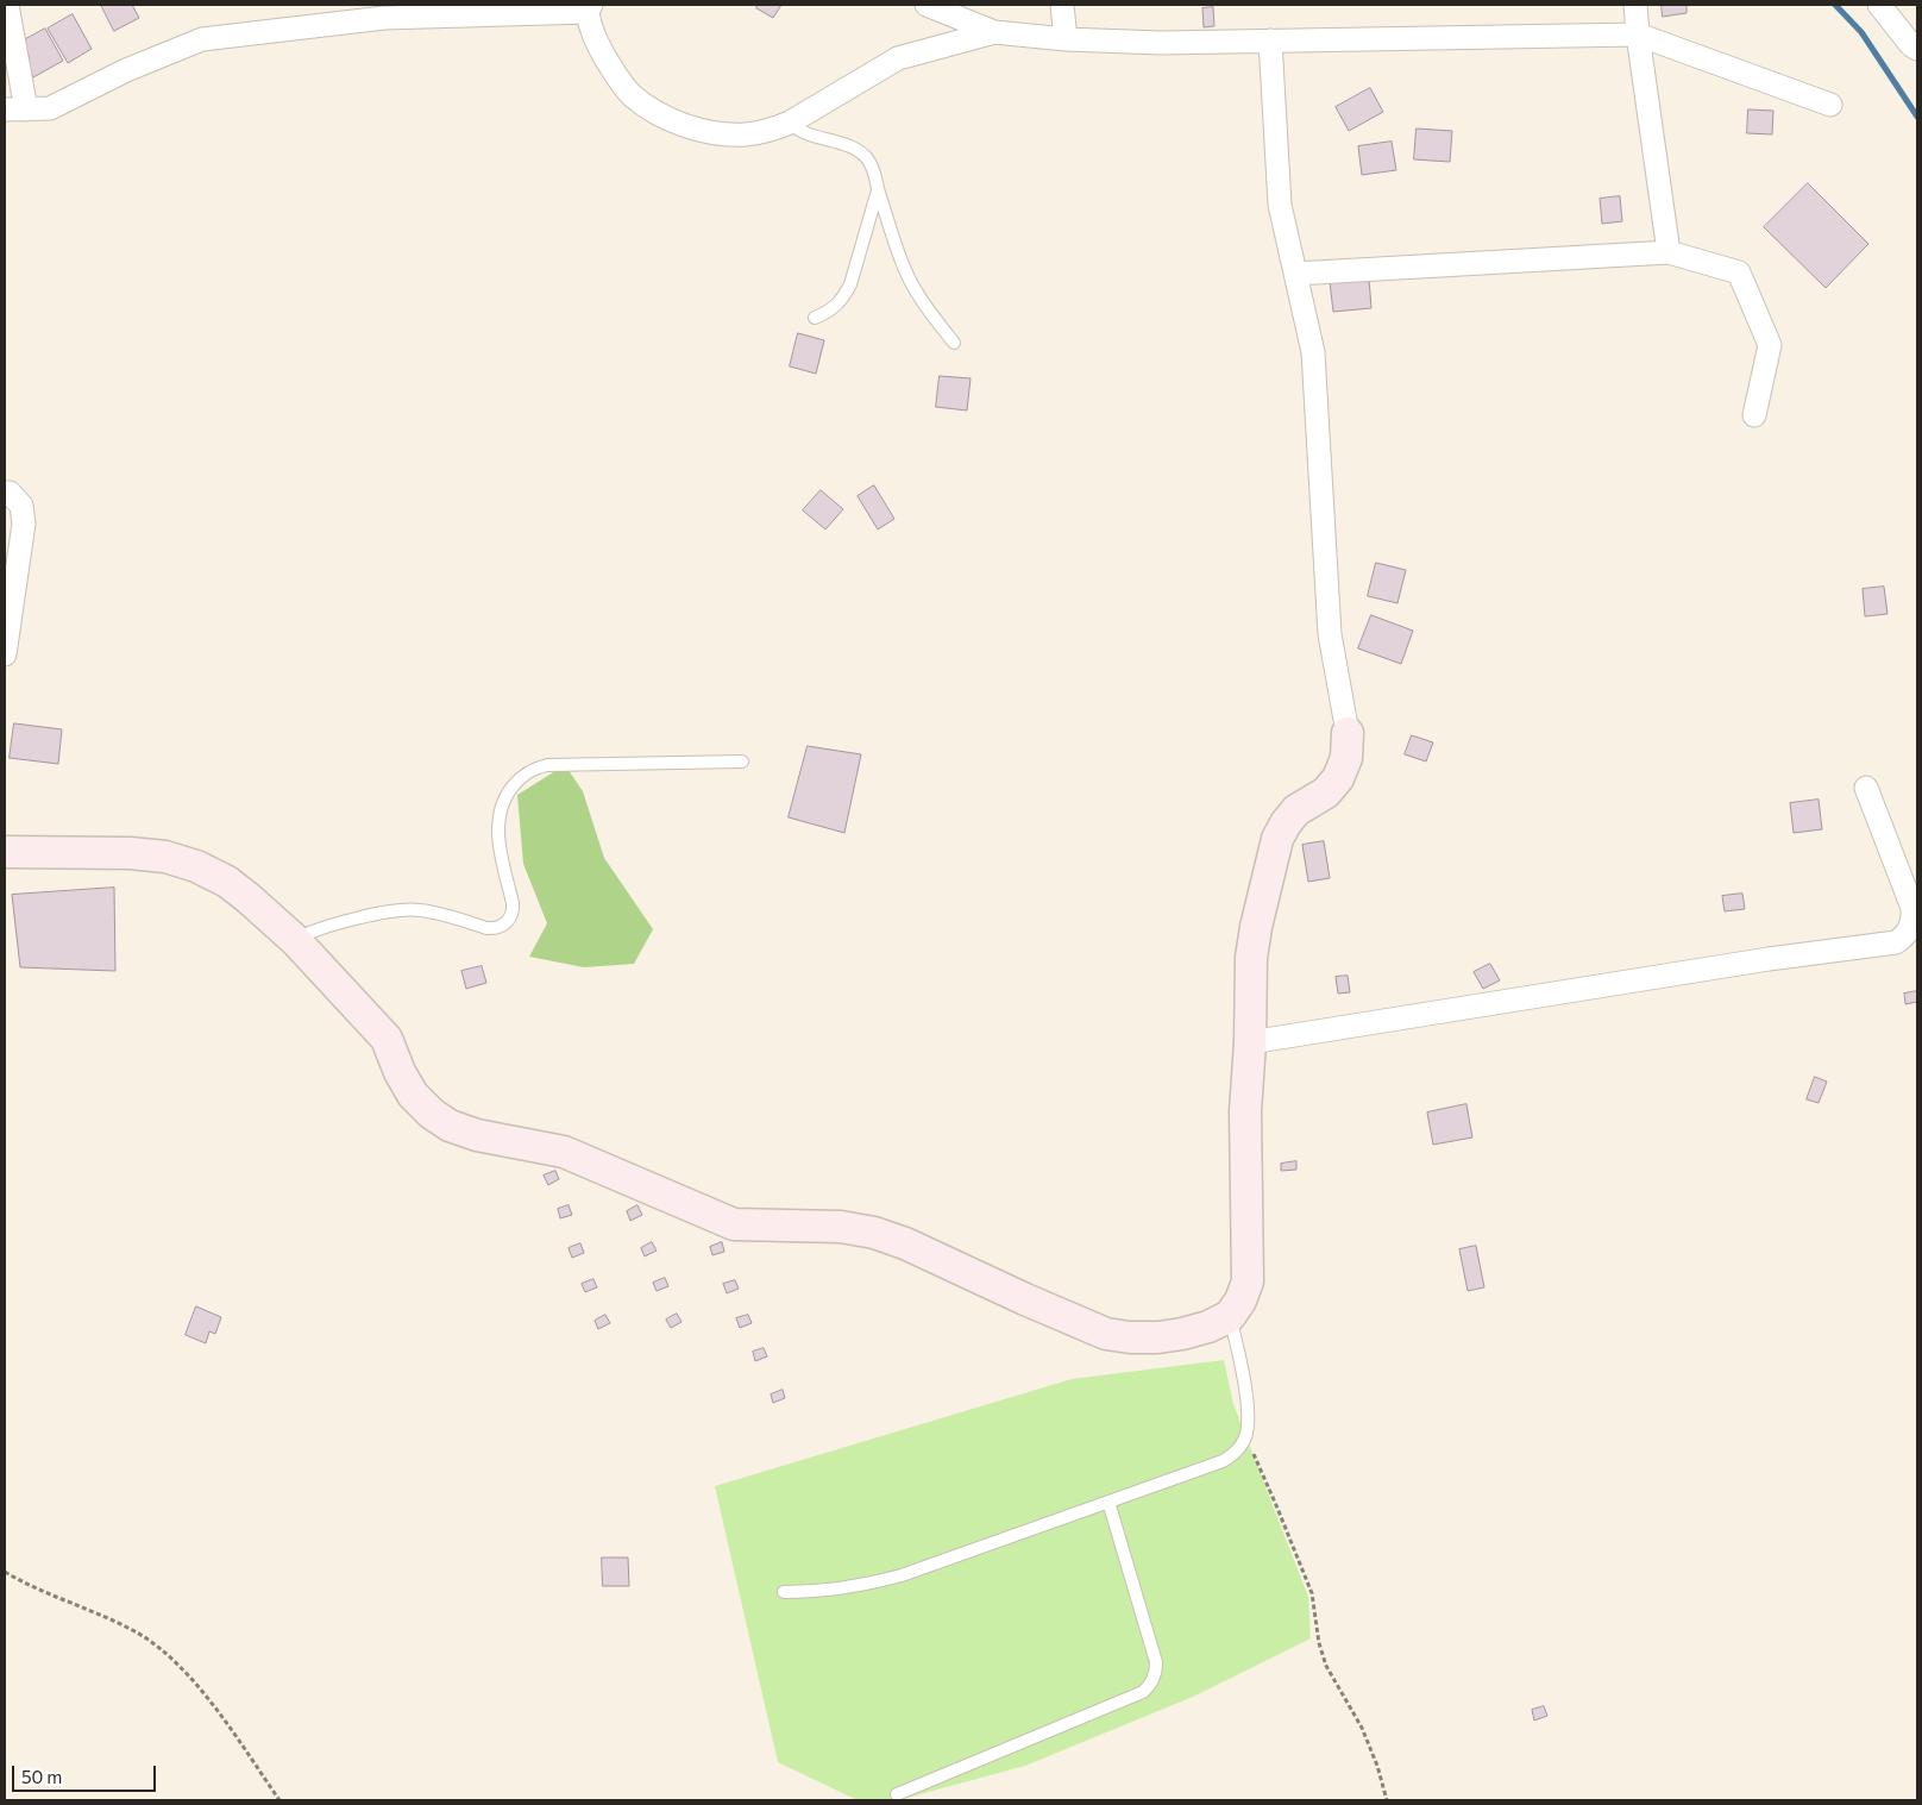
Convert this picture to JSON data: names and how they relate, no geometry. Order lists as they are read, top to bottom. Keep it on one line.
{"scale_bar":"50 m"}
